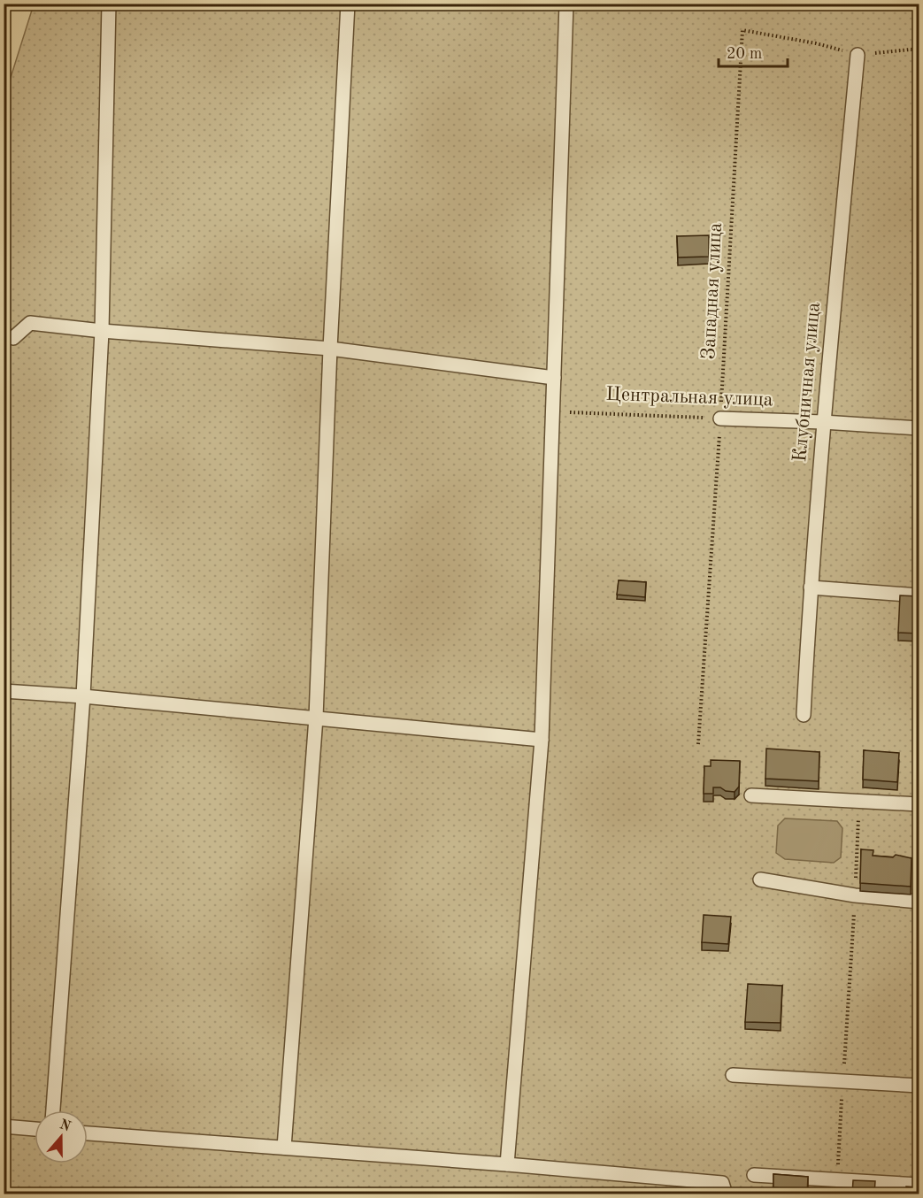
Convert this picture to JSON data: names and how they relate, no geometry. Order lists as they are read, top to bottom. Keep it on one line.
{"streets":{"lane":["Клубничная улица","Центральная улица"],"path":["Западная улица"]},"crossings":[["Западная улица","Клубничная улица"],["Западная улица","Центральная улица"],["Клубничная улица","Центральная улица"]],"scale_bar":"20 m","north":"top"}
